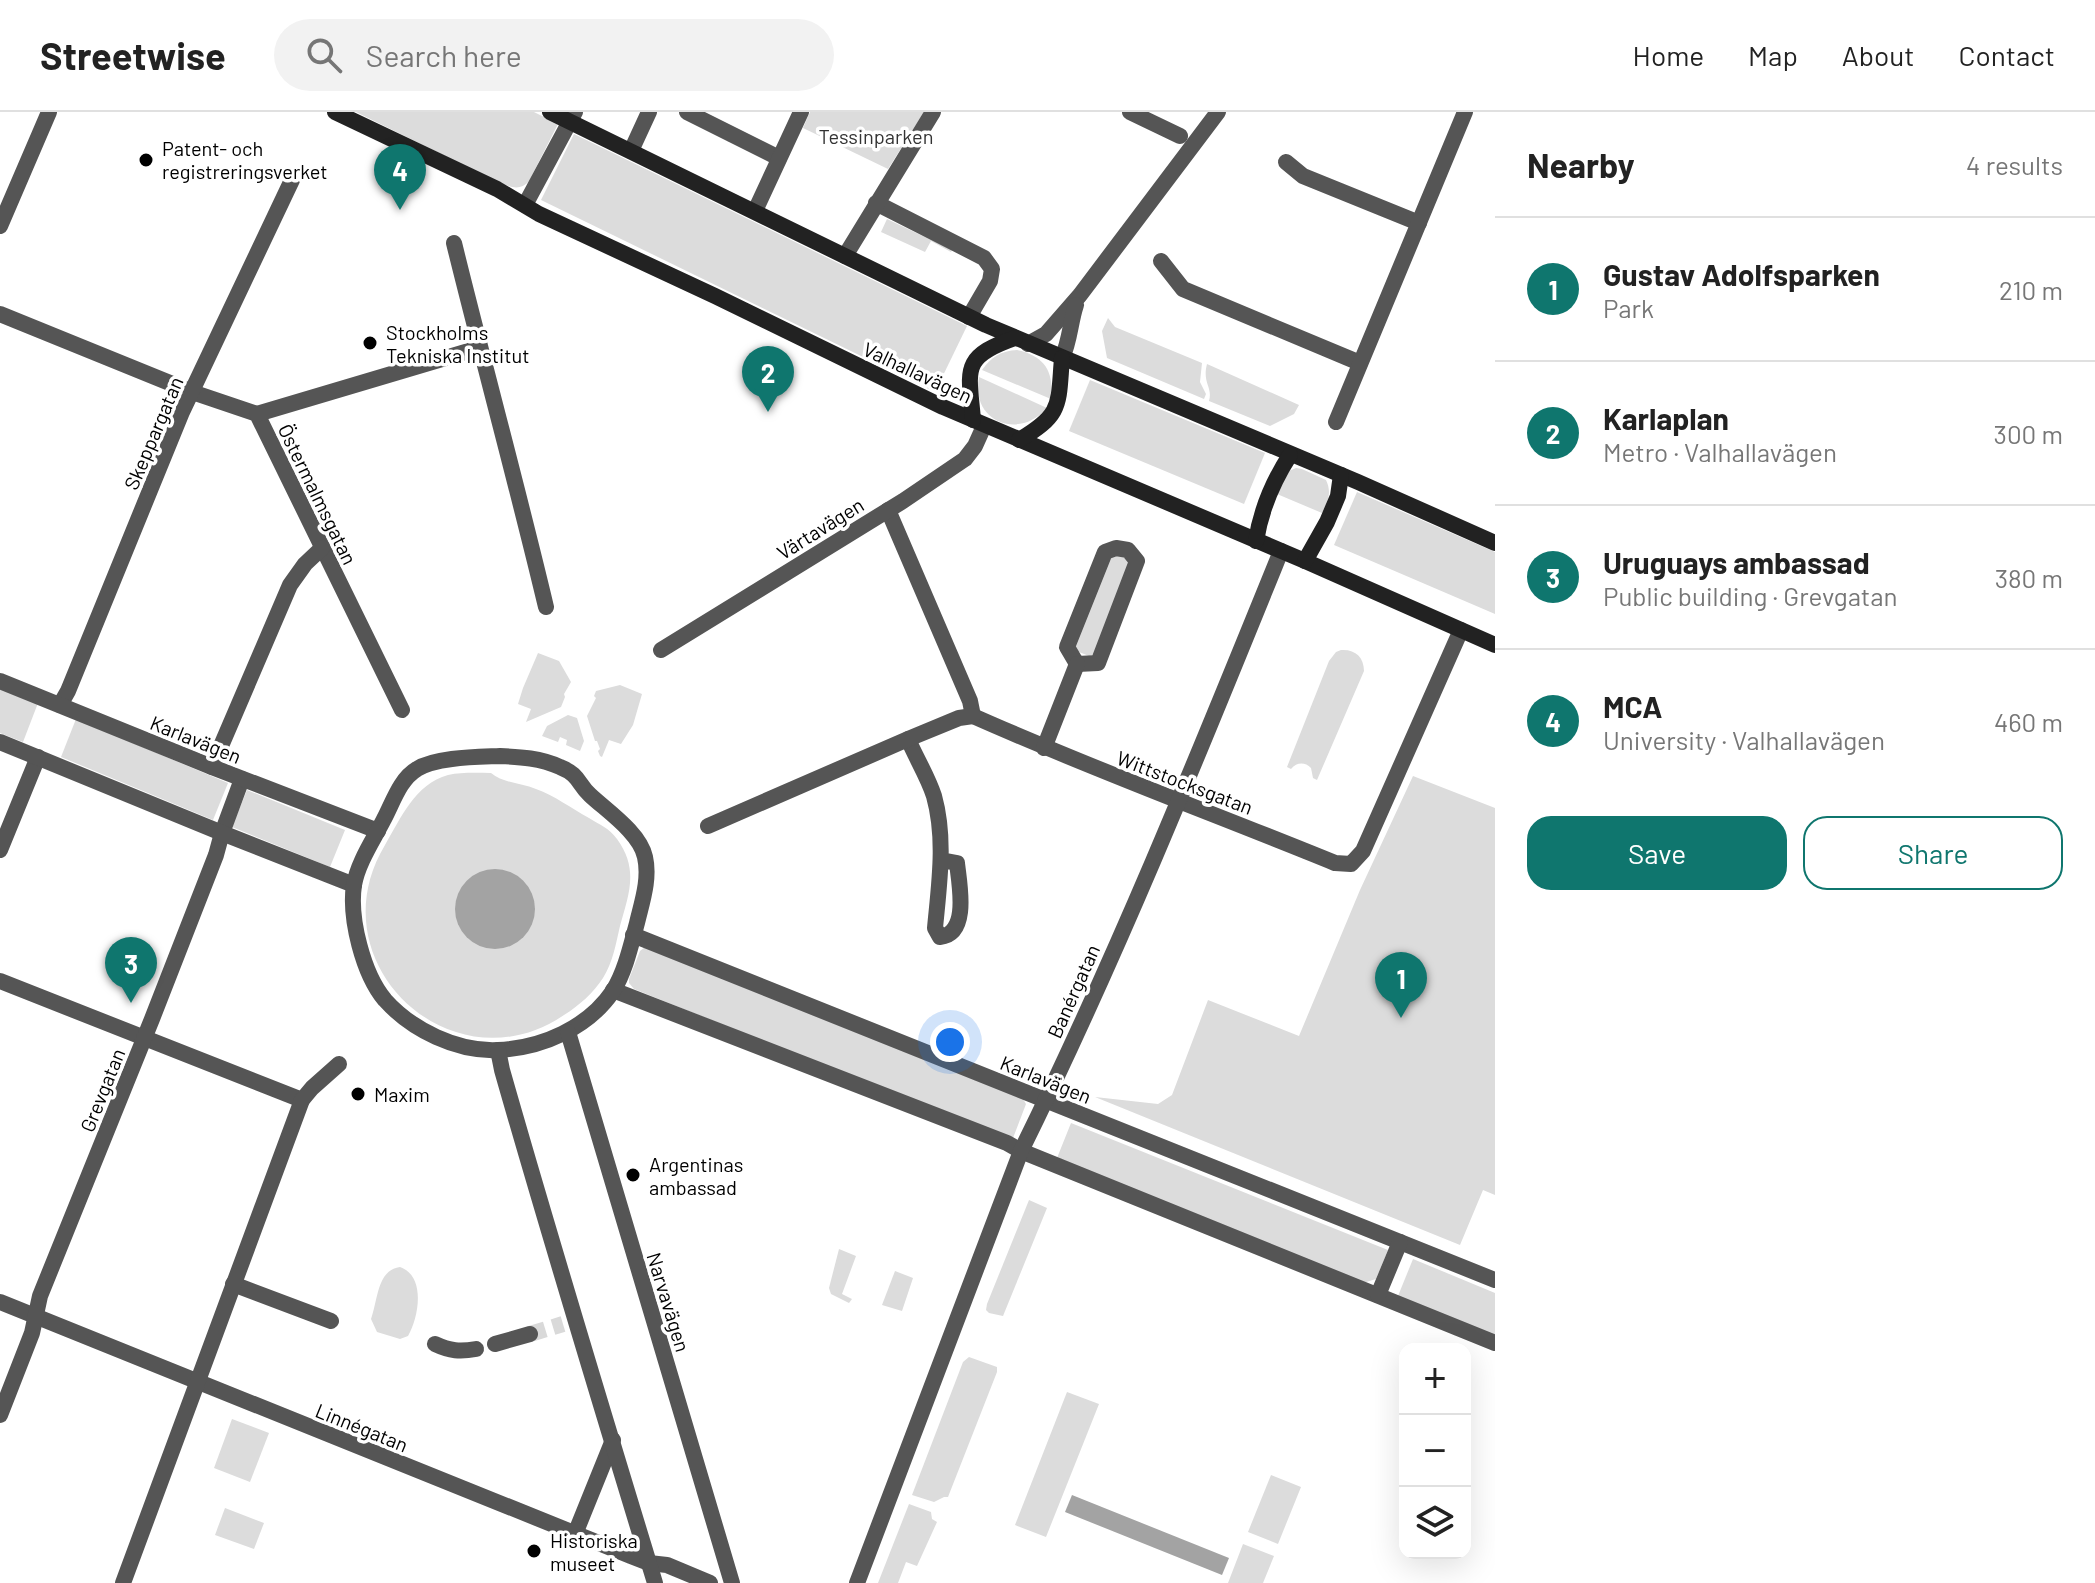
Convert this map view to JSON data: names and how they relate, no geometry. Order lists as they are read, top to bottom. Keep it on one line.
{"streets":{"main road":["Valhallavägen"],"street":["Skeppargatan","Östermalmsgatan","Värtavägen","Karlavägen","Wittstocksgatan","Banérgatan","Grevgatan","Narvavägen","Linnégatan"]},"crossings":[["Valhallavägen","Värtavägen"],["Valhallavägen","Wittstocksgatan"],["Valhallavägen","Banérgatan"],["Skeppargatan","Östermalmsgatan"],["Skeppargatan","Karlavägen"],["Karlavägen","Banérgatan"],["Karlavägen","Grevgatan"],["Wittstocksgatan","Banérgatan"],["Grevgatan","Linnégatan"]],"parks":["Tessinparken"],"places":["Patent- och registreringsverket","Stockholms Tekniska Institut","Maxim","Argentinas ambassad","Historiska museet"],"page":{"header":"Streetwise","search":"Search here","nav":["Home","Map","About","Contact"],"heading":["Nearby","4 results"],"pins":["4","2","3","1"],"list":[{"mark":"1","name":"Gustav Adolfsparken","note":"Park","value":"210 m"},{"mark":"2","name":"Karlaplan","note":"Metro · Valhallavägen","value":"300 m"},{"mark":"3","name":"Uruguays ambassad","note":"Public building · Grevgatan","value":"380 m"},{"mark":"4","name":"MCA","note":"University · Valhallavägen","value":"460 m"}],"buttons":["Save","Share"],"map_buttons":["+","−"]}}
